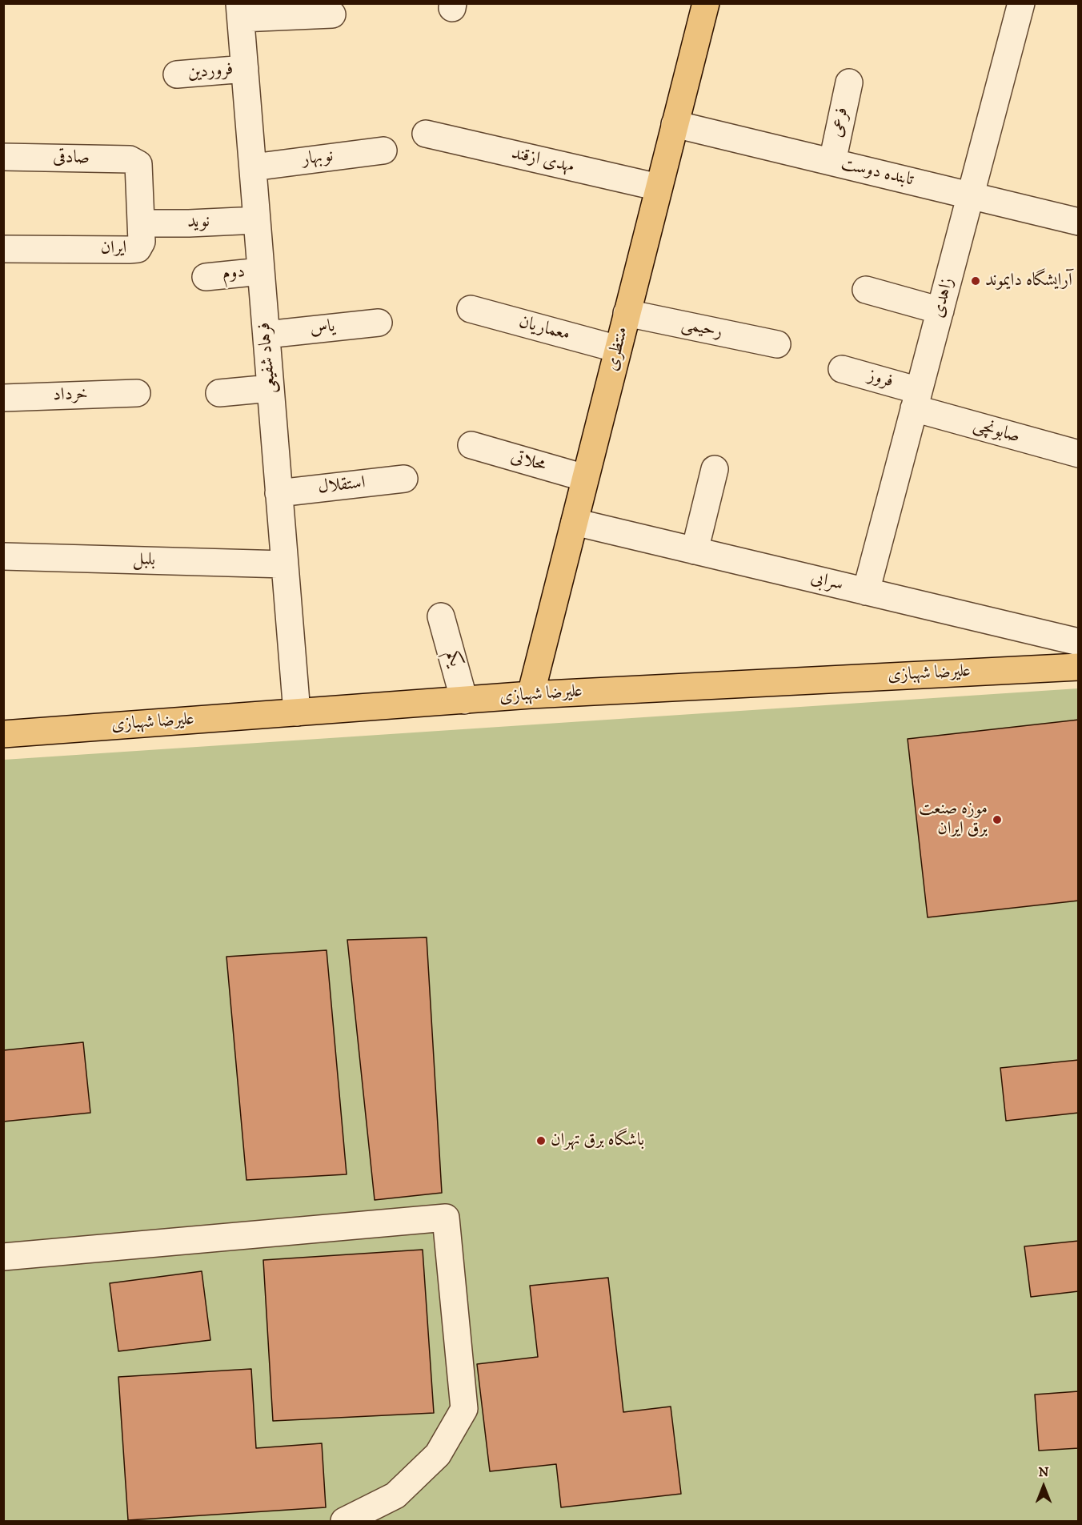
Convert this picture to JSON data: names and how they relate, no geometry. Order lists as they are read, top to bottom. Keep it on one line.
{"streets":{"main road":["منتظری","علیرضا شهبازی"],"street":["فروردین","فرعی","صادقی","نوبهار","مهدی ازقند","تابنده دوست","نوید","ایران","دوم","زاهدی","یاس","معماریان","رحیمی","فرهاد شفیعی","فروز","خرداد","صابونچی","محلاتی","استقلال","بلبل","سرابی","یکم"]},"crossings":[["فروردین","فرهاد شفیعی"],["فرعی","تابنده دوست"],["صادقی","ایران"],["نوبهار","فرهاد شفیعی"],["مهدی ازقند","منتظری"],["تابنده دوست","زاهدی"],["تابنده دوست","منتظری"],["نوید","ایران"],["نوید","فرهاد شفیعی"],["دوم","فرهاد شفیعی"],["زاهدی","فروز"],["زاهدی","صابونچی"],["زاهدی","سرابی"],["یاس","فرهاد شفیعی"],["معماریان","منتظری"],["رحیمی","منتظری"],["منتظری","محلاتی"],["منتظری","سرابی"],["منتظری","علیرضا شهبازی"],["فرهاد شفیعی","استقلال"],["فرهاد شفیعی","بلبل"],["فرهاد شفیعی","علیرضا شهبازی"],["فروز","صابونچی"],["یکم","علیرضا شهبازی"]],"places":["آرایشگاه دایموند","موزه صنعت برق ایران","باشگاه برق تهران"],"north":"top"}
